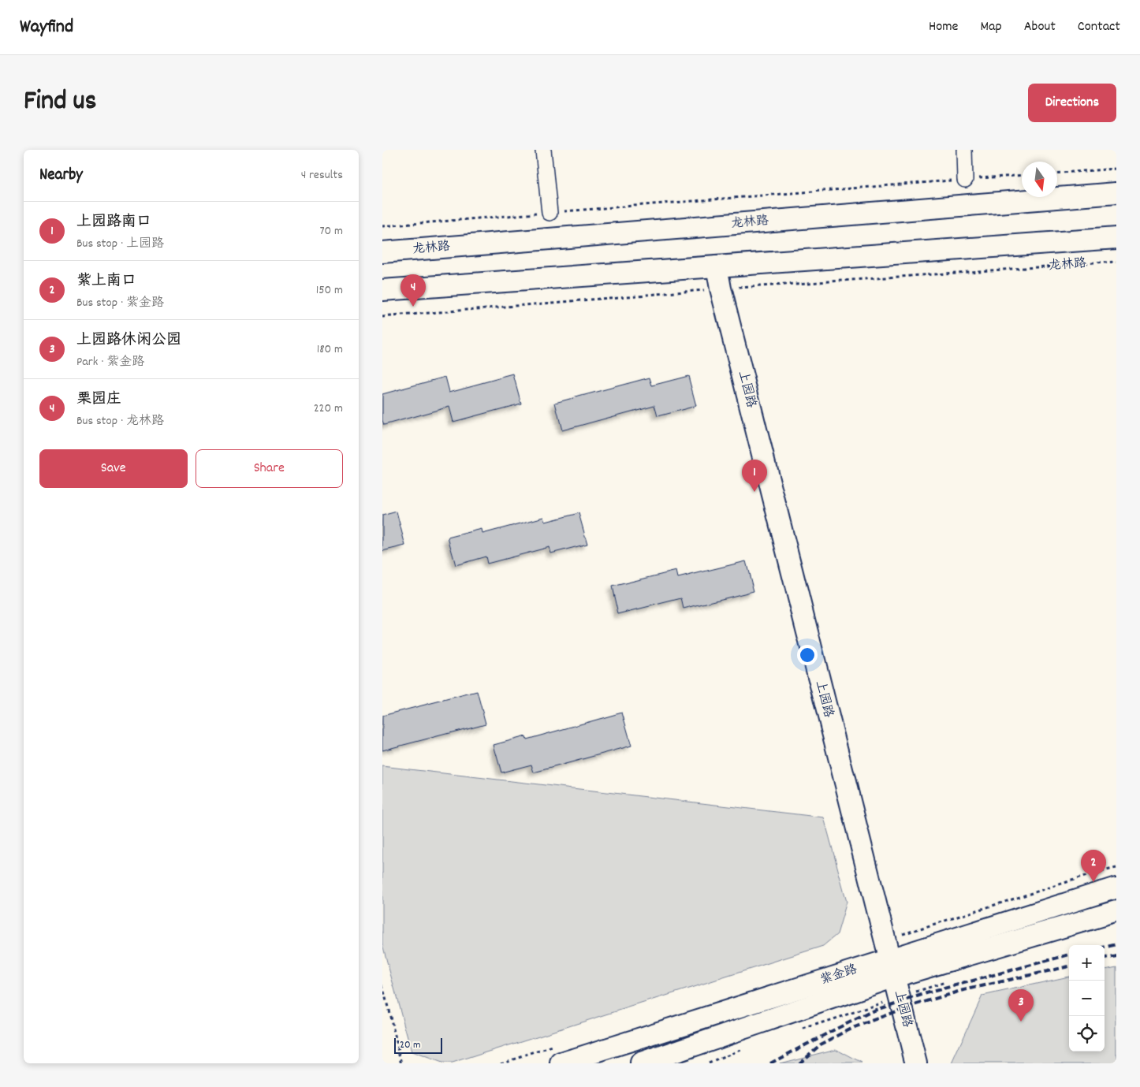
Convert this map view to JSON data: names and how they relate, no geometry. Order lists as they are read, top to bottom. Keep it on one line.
{"streets":{"main road":["龙林路","上园路","紫金路"]},"crossings":[["龙林路","上园路"],["上园路","紫金路"]],"scale_bar":"20 m","north":"bottom","page":{"header":"Wayfind","nav":["Home","Map","About","Contact"],"title":"Find us","buttons":["Directions",["Save","Share"]],"heading":["Nearby","4 results"],"list":[{"mark":"1","name":"上园路南口","note":"Bus stop · 上园路","value":"70 m"},{"mark":"2","name":"紫上南口","note":"Bus stop · 紫金路","value":"150 m"},{"mark":"3","name":"上园路休闲公园","note":"Park · 紫金路","value":"180 m"},{"mark":"4","name":"栗园庄","note":"Bus stop · 龙林路","value":"220 m"}],"pins":["4","1","2","3"],"map_buttons":["+","−"],"scale":"20 m"}}
